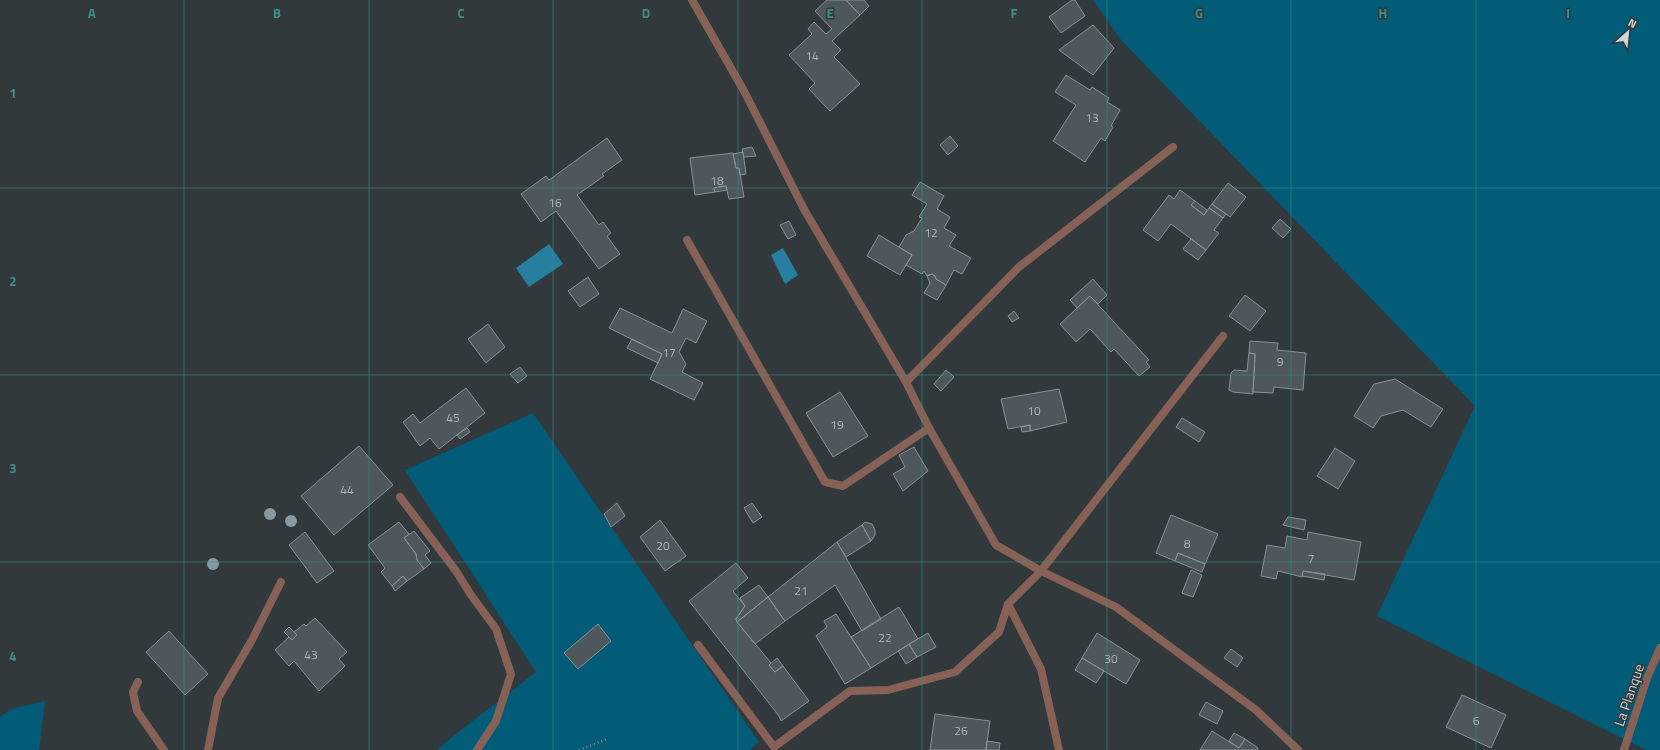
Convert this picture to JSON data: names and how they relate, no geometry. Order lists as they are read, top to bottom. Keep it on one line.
{"streets":{"street":["La Planque"]},"house_numbers":["14","13","18","16","12","17","9","10","45","19","44","8","20","7","21","22","43","30","6","26"],"north":"top right","grid":{"columns":["A","B","C","D","E","F","G","H","I"],"rows":["1","2","3","4"]}}
